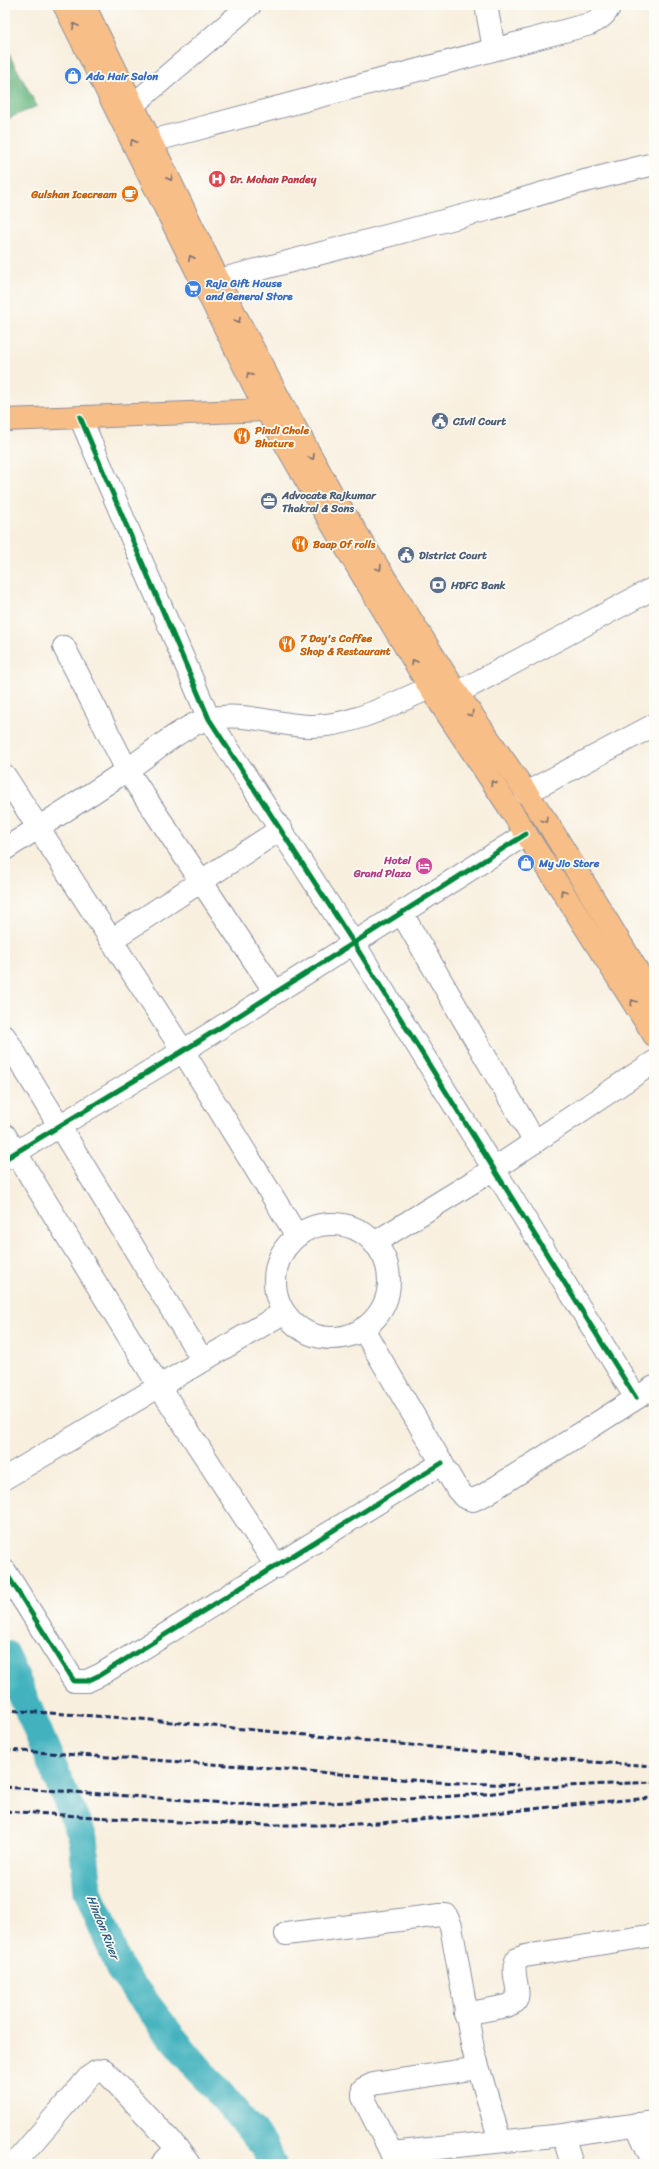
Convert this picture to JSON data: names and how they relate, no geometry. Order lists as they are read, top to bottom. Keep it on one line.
{"water":["Hindon River"],"places":{"shop":["Ada Hair Salon","My Jio Store"],"hospital":["Dr. Mohan Pandey"],"cafe":["Gulshan Icecream"],"supermarket":["Raja Gift House and General Store"],"public building":["CIvil Court","District Court"],"restaurant":["Pindi Chole Bhature","Baap Of rolls","7 Day's Coffee Shop & Restaurant"],"office":["Advocate Rajkumar Thakral & Sons"],"bank":["HDFC Bank"],"hotel":["Hotel Grand Plaza"]}}
